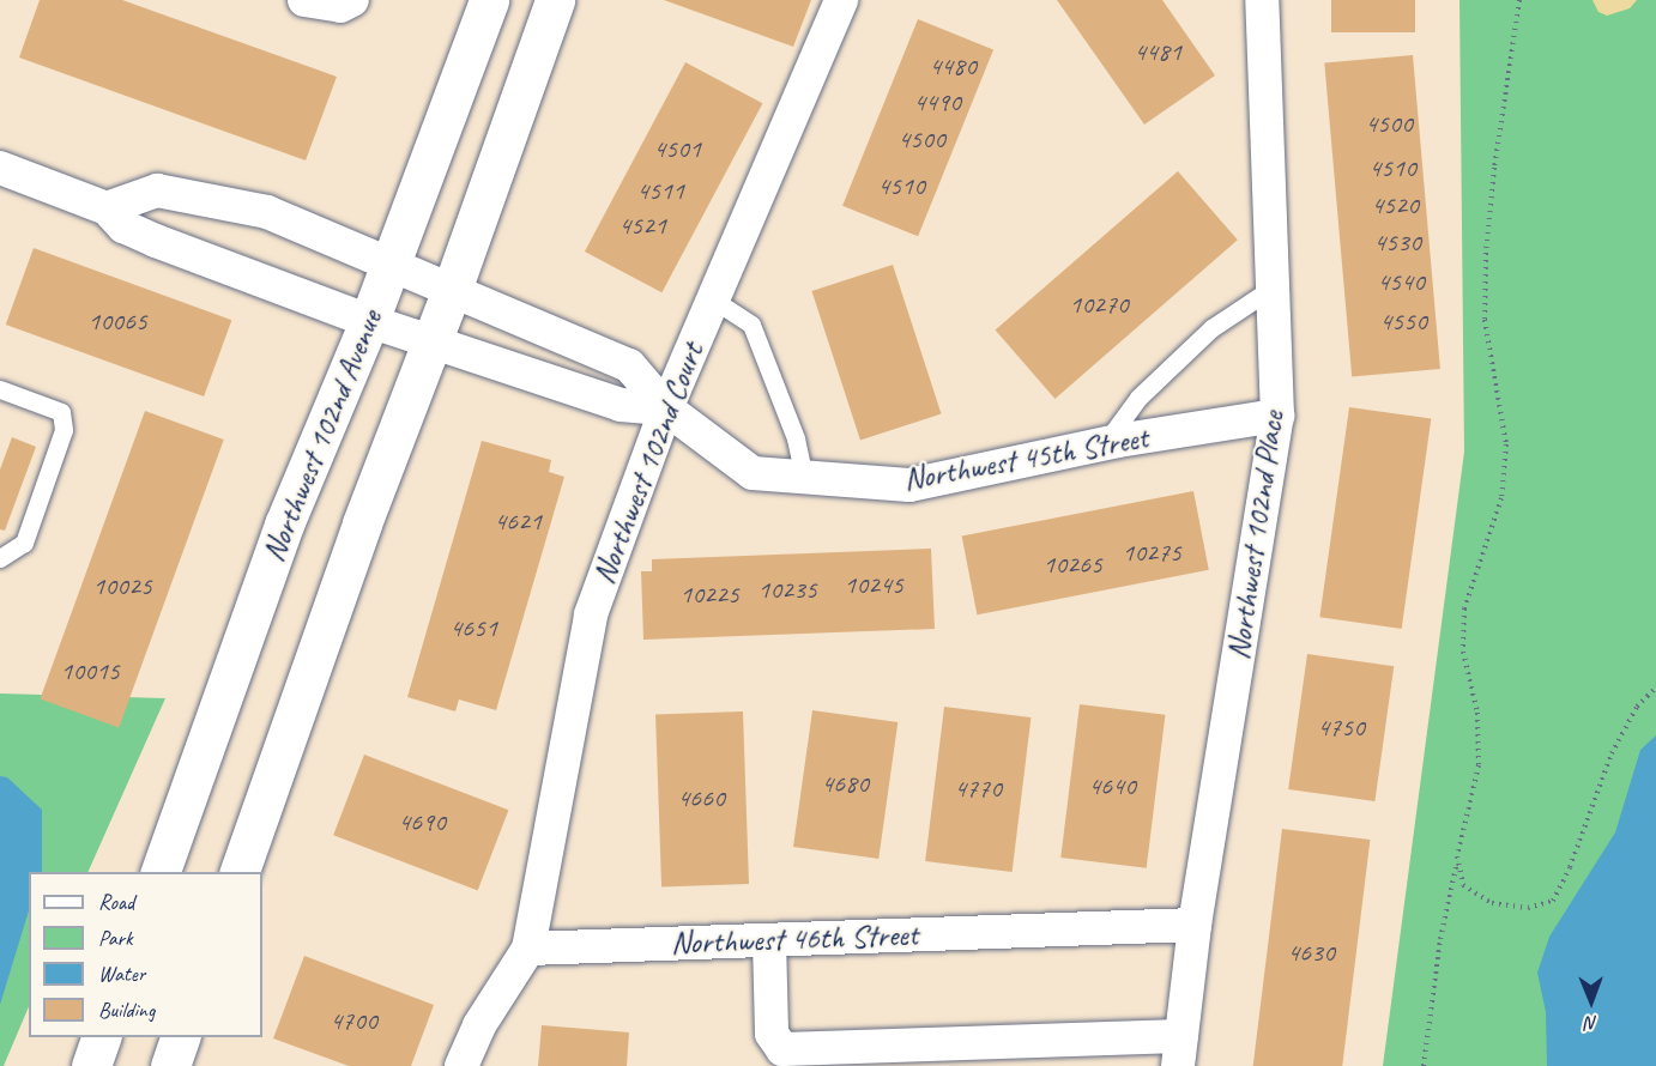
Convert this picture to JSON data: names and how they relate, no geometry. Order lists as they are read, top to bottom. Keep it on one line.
{"streets":{"street":["Northwest 102nd Avenue","Northwest 45th Street","Northwest 102nd Court","Northwest 102nd Place","Northwest 46th Street"]},"crossings":[["Northwest 102nd Avenue","Northwest 45th Street"],["Northwest 45th Street","Northwest 102nd Court"],["Northwest 45th Street","Northwest 102nd Place"],["Northwest 102nd Court","Northwest 46th Street"],["Northwest 102nd Place","Northwest 46th Street"]],"house_numbers":["4481","4480","4490","4500","4500","4501","4510","4510","4511","4520","4521","4530","4540","10270","10065","4550","4621","10275","10265","10245","10025","10235","10225","4651","10015","4750","4680","4640","4770","4660","4690","4630","4700"],"legend":["Road","Park","Water","Building"],"north":"bottom"}
